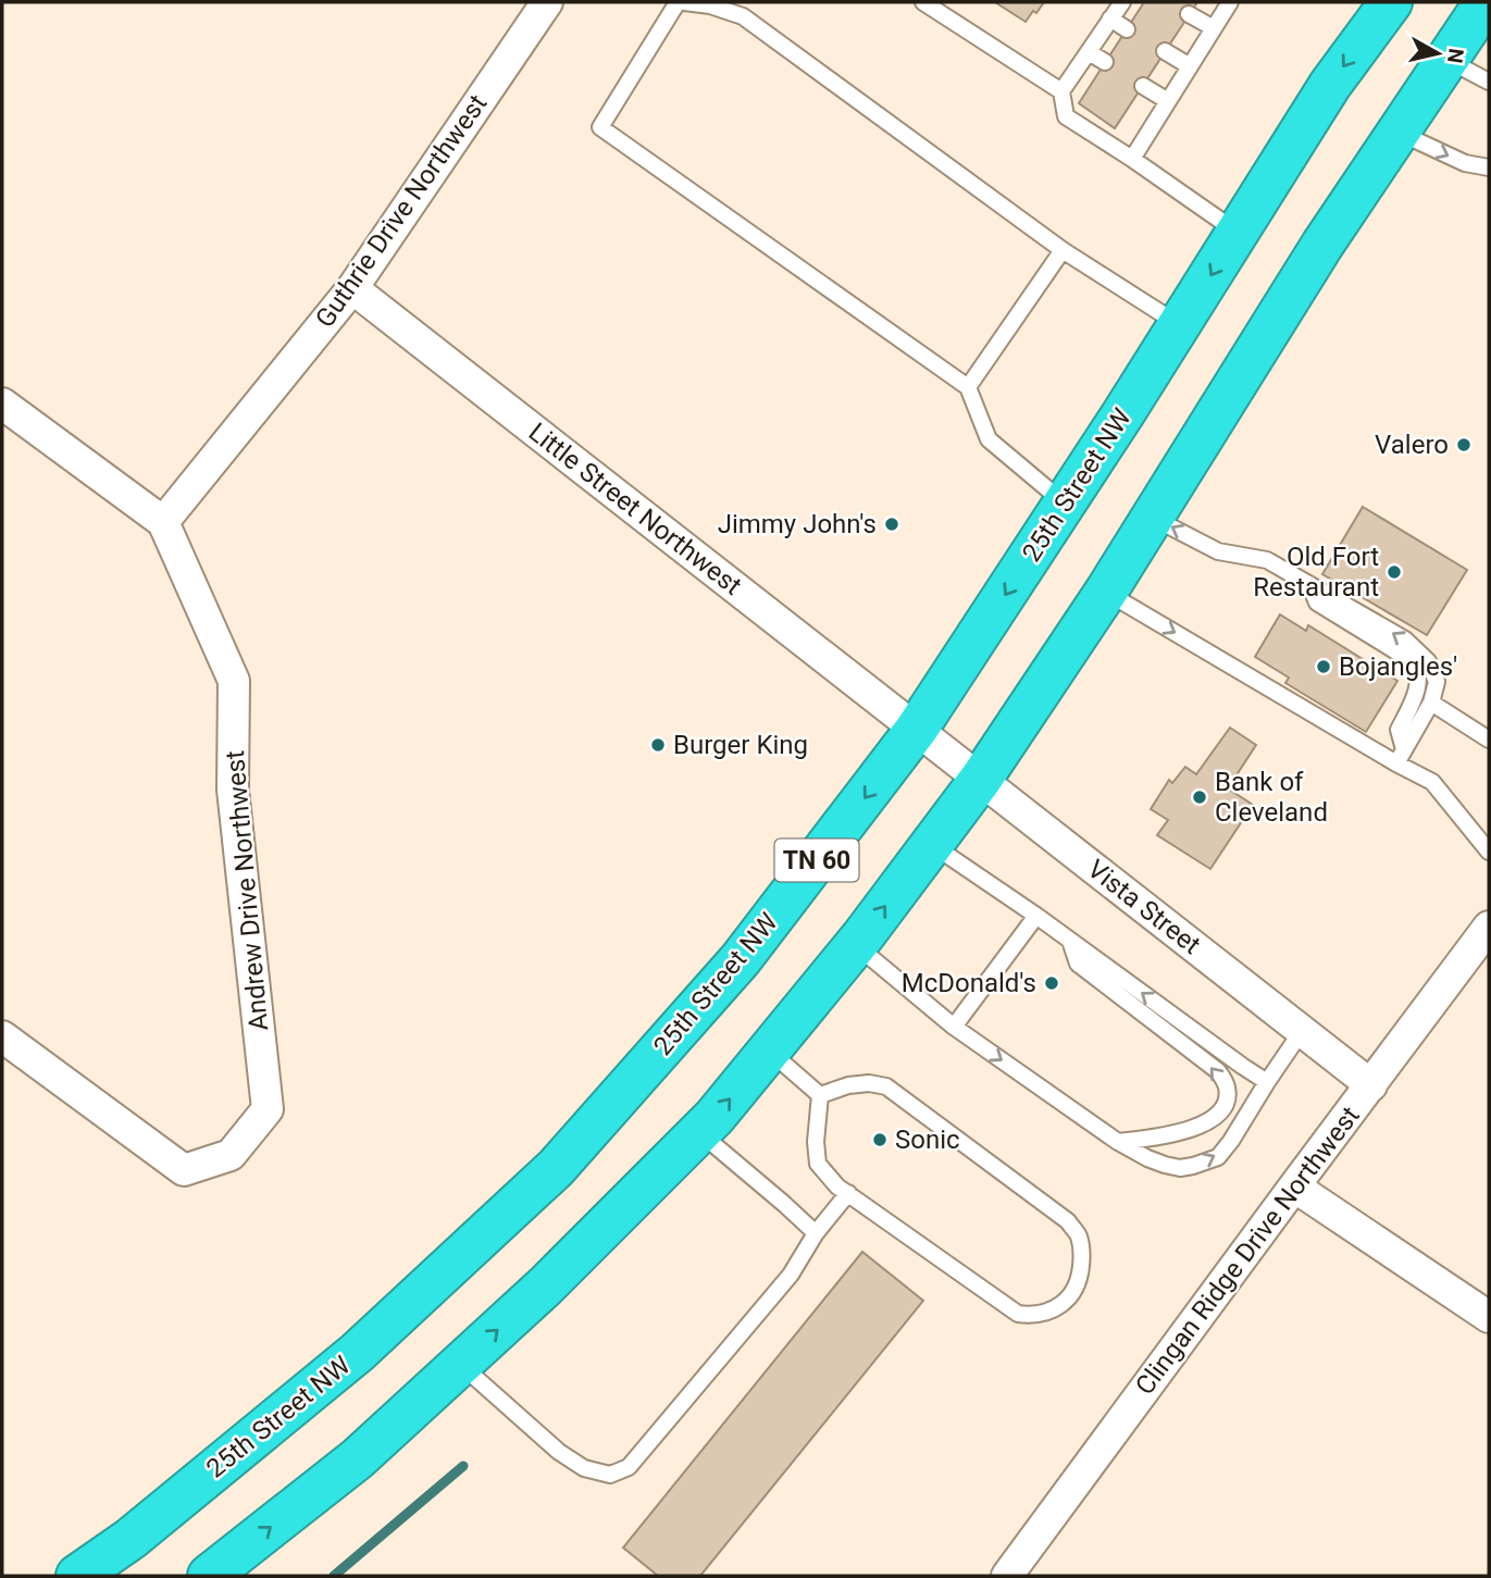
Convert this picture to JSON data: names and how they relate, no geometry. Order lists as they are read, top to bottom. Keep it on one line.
{"streets":{"highway":["25th Street NW","TN 60"],"street":["Guthrie Drive Northwest","Little Street Northwest","Andrew Drive Northwest","Vista Street","Clingan Ridge Drive Northwest"]},"crossings":[["Guthrie Drive Northwest","Little Street Northwest"],["Guthrie Drive Northwest","Andrew Drive Northwest"],["25th Street NW","Little Street Northwest"],["25th Street NW","Vista Street"],["Little Street Northwest","Vista Street"],["TN 60","Vista Street"],["Vista Street","Clingan Ridge Drive Northwest"]],"places":["Valero","Jimmy John's","Old Fort Restaurant","Bojangles'","Burger King","Bank of Cleveland","McDonald's","Sonic"],"north":"right"}
